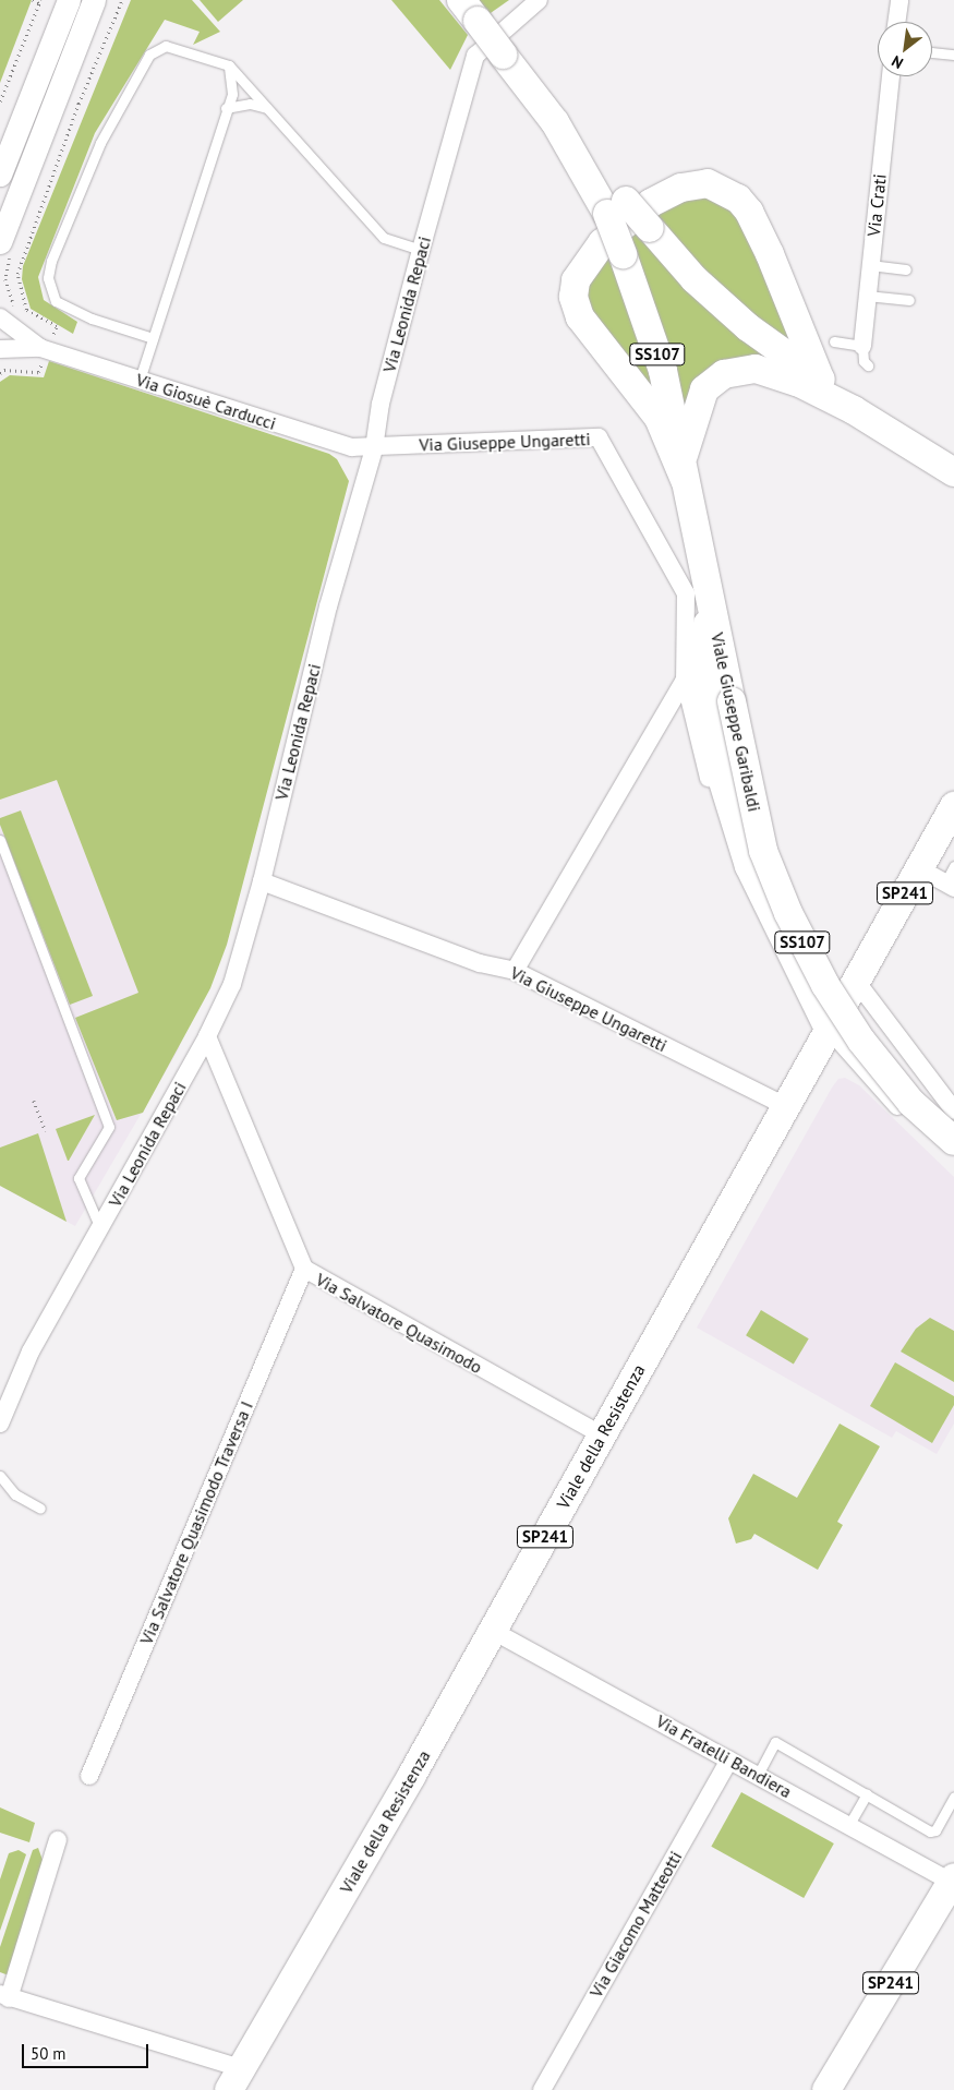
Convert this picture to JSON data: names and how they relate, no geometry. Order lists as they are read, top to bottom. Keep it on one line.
{"streets":{"main road":["SS107","Viale Giuseppe Garibaldi","SP241","Viale della Resistenza"],"street":["Via Crati","Via Leonida Repaci","Via Giosuè Carducci","Via Giuseppe Ungaretti","Via Salvatore Quasimodo","Via Salvatore Quasimodo Traversa I","Via Fratelli Bandiera","Via Giacomo Matteotti"]},"crossings":[["Via Leonida Repaci","Via Giosuè Carducci"],["Via Leonida Repaci","Via Giuseppe Ungaretti"],["Via Leonida Repaci","Via Salvatore Quasimodo"],["SS107","Viale Giuseppe Garibaldi"],["Via Giosuè Carducci","Via Giuseppe Ungaretti"],["Via Giuseppe Ungaretti","Viale della Resistenza"],["SP241","Viale della Resistenza"],["SP241","Via Fratelli Bandiera"],["Via Salvatore Quasimodo","Viale della Resistenza"],["Via Salvatore Quasimodo","Via Salvatore Quasimodo Traversa I"],["Viale della Resistenza","Via Fratelli Bandiera"],["Via Fratelli Bandiera","Via Giacomo Matteotti"]],"scale_bar":"50 m","north":"bottom left"}
